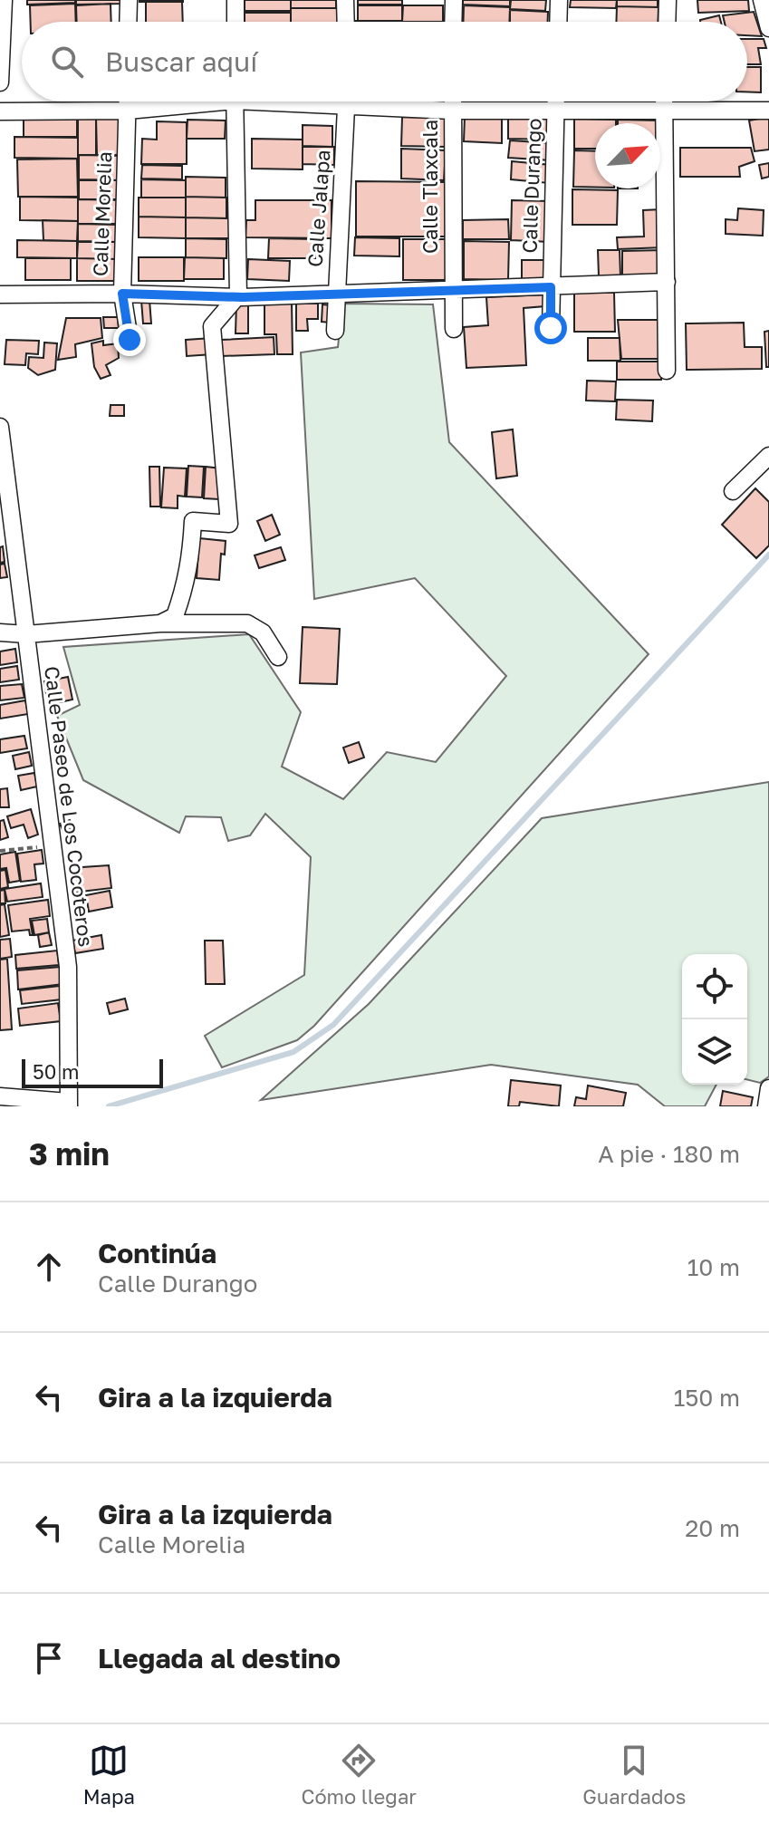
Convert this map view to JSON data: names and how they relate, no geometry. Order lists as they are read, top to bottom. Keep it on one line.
{"streets":{"street":["Calle Durango","Calle Tlaxcala","Calle Jalapa","Calle Morelia","Calle Paseo de Los Cocoteros"]},"scale_bar":"50 m","north":"top right","page":{"search":"Buscar aquí","scale":"50 m","heading":["3 min","A pie · 180 m"],"list":[["Continúa","Calle Durango","10 m"],["Gira a la izquierda","150 m"],["Gira a la izquierda","Calle Morelia","20 m"],"Llegada al destino"],"nav":["Mapa","Cómo llegar","Guardados"]}}
